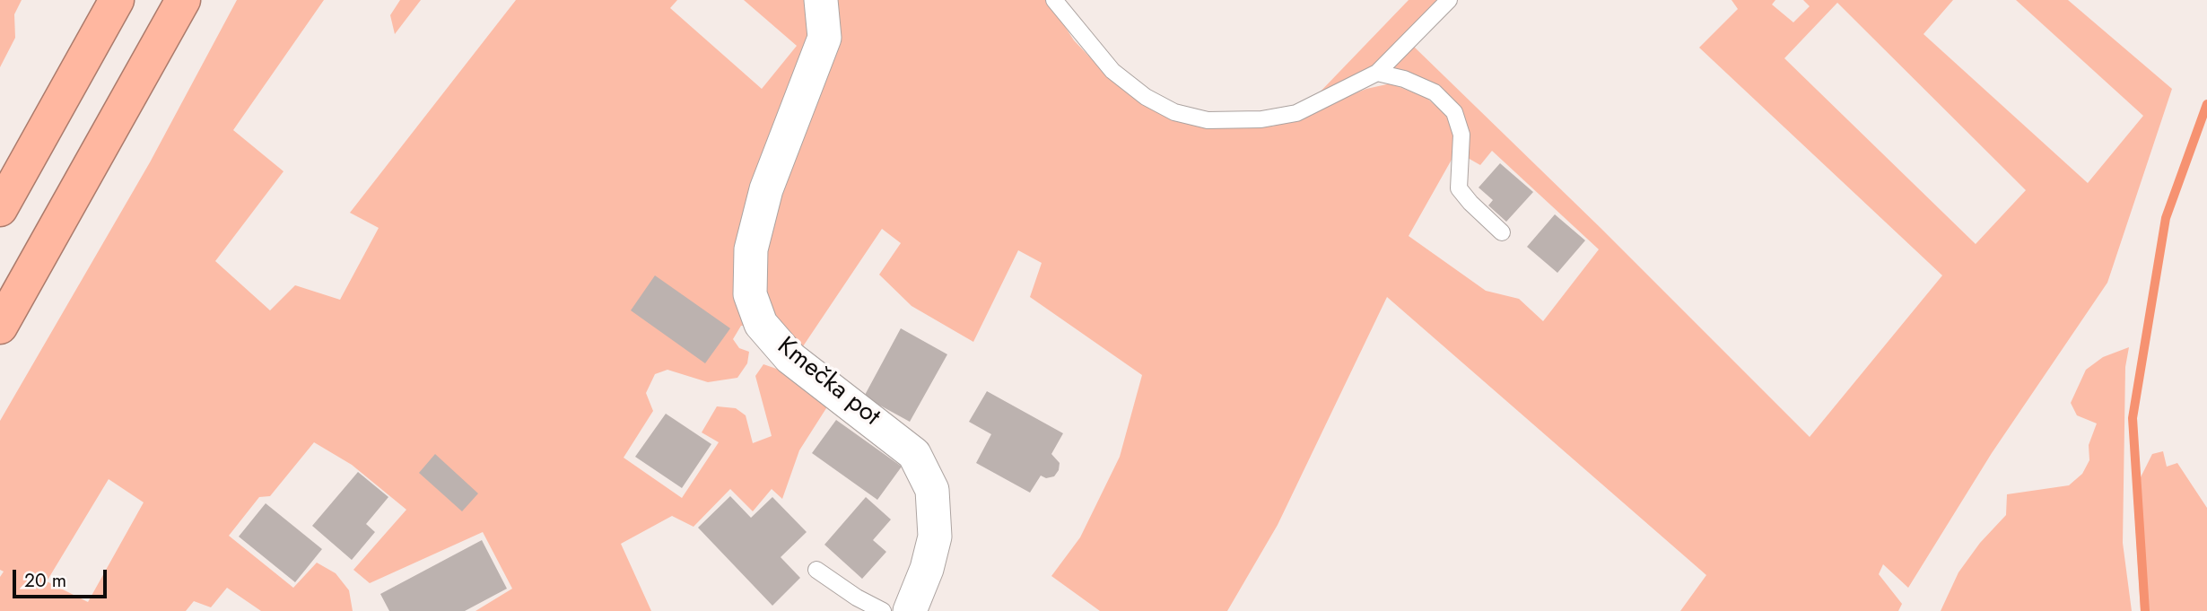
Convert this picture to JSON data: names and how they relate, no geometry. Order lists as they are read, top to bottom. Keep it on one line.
{"streets":{"street":["Kmečka pot"]},"scale_bar":"20 m"}
